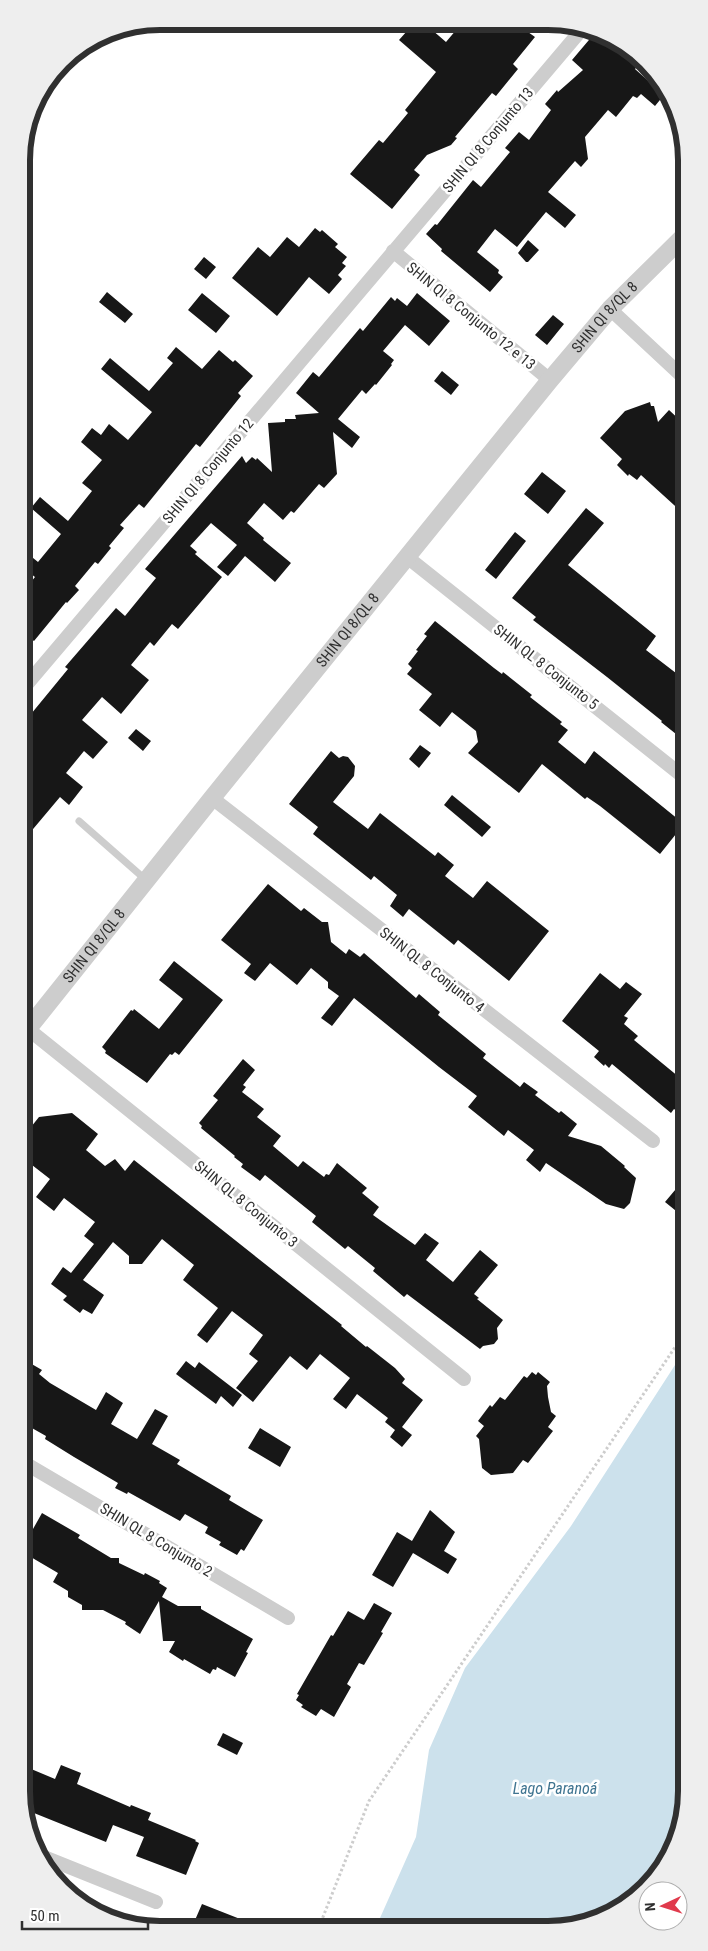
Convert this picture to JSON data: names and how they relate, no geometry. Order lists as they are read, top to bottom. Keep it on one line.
{"streets":{"street":["SHIN QI 8 Conjunto 13","SHIN QI 8 Conjunto 12 e 13","SHIN QI 8/QL 8","SHIN QI 8 Conjunto 12","SHIN QL 8 Conjunto 5","SHIN QL 8 Conjunto 4","SHIN QL 8 Conjunto 3","SHIN QL 8 Conjunto 2"]},"crossings":[["SHIN QI 8 Conjunto 13","SHIN QI 8 Conjunto 12 e 13"],["SHIN QI 8 Conjunto 13","SHIN QI 8 Conjunto 12"],["SHIN QI 8 Conjunto 12 e 13","SHIN QI 8/QL 8"],["SHIN QI 8 Conjunto 12 e 13","SHIN QI 8 Conjunto 12"],["SHIN QI 8/QL 8","SHIN QL 8 Conjunto 5"],["SHIN QI 8/QL 8","SHIN QL 8 Conjunto 4"]],"water":["Lago Paranoá"],"scale_bar":"50 m","north":"left"}
